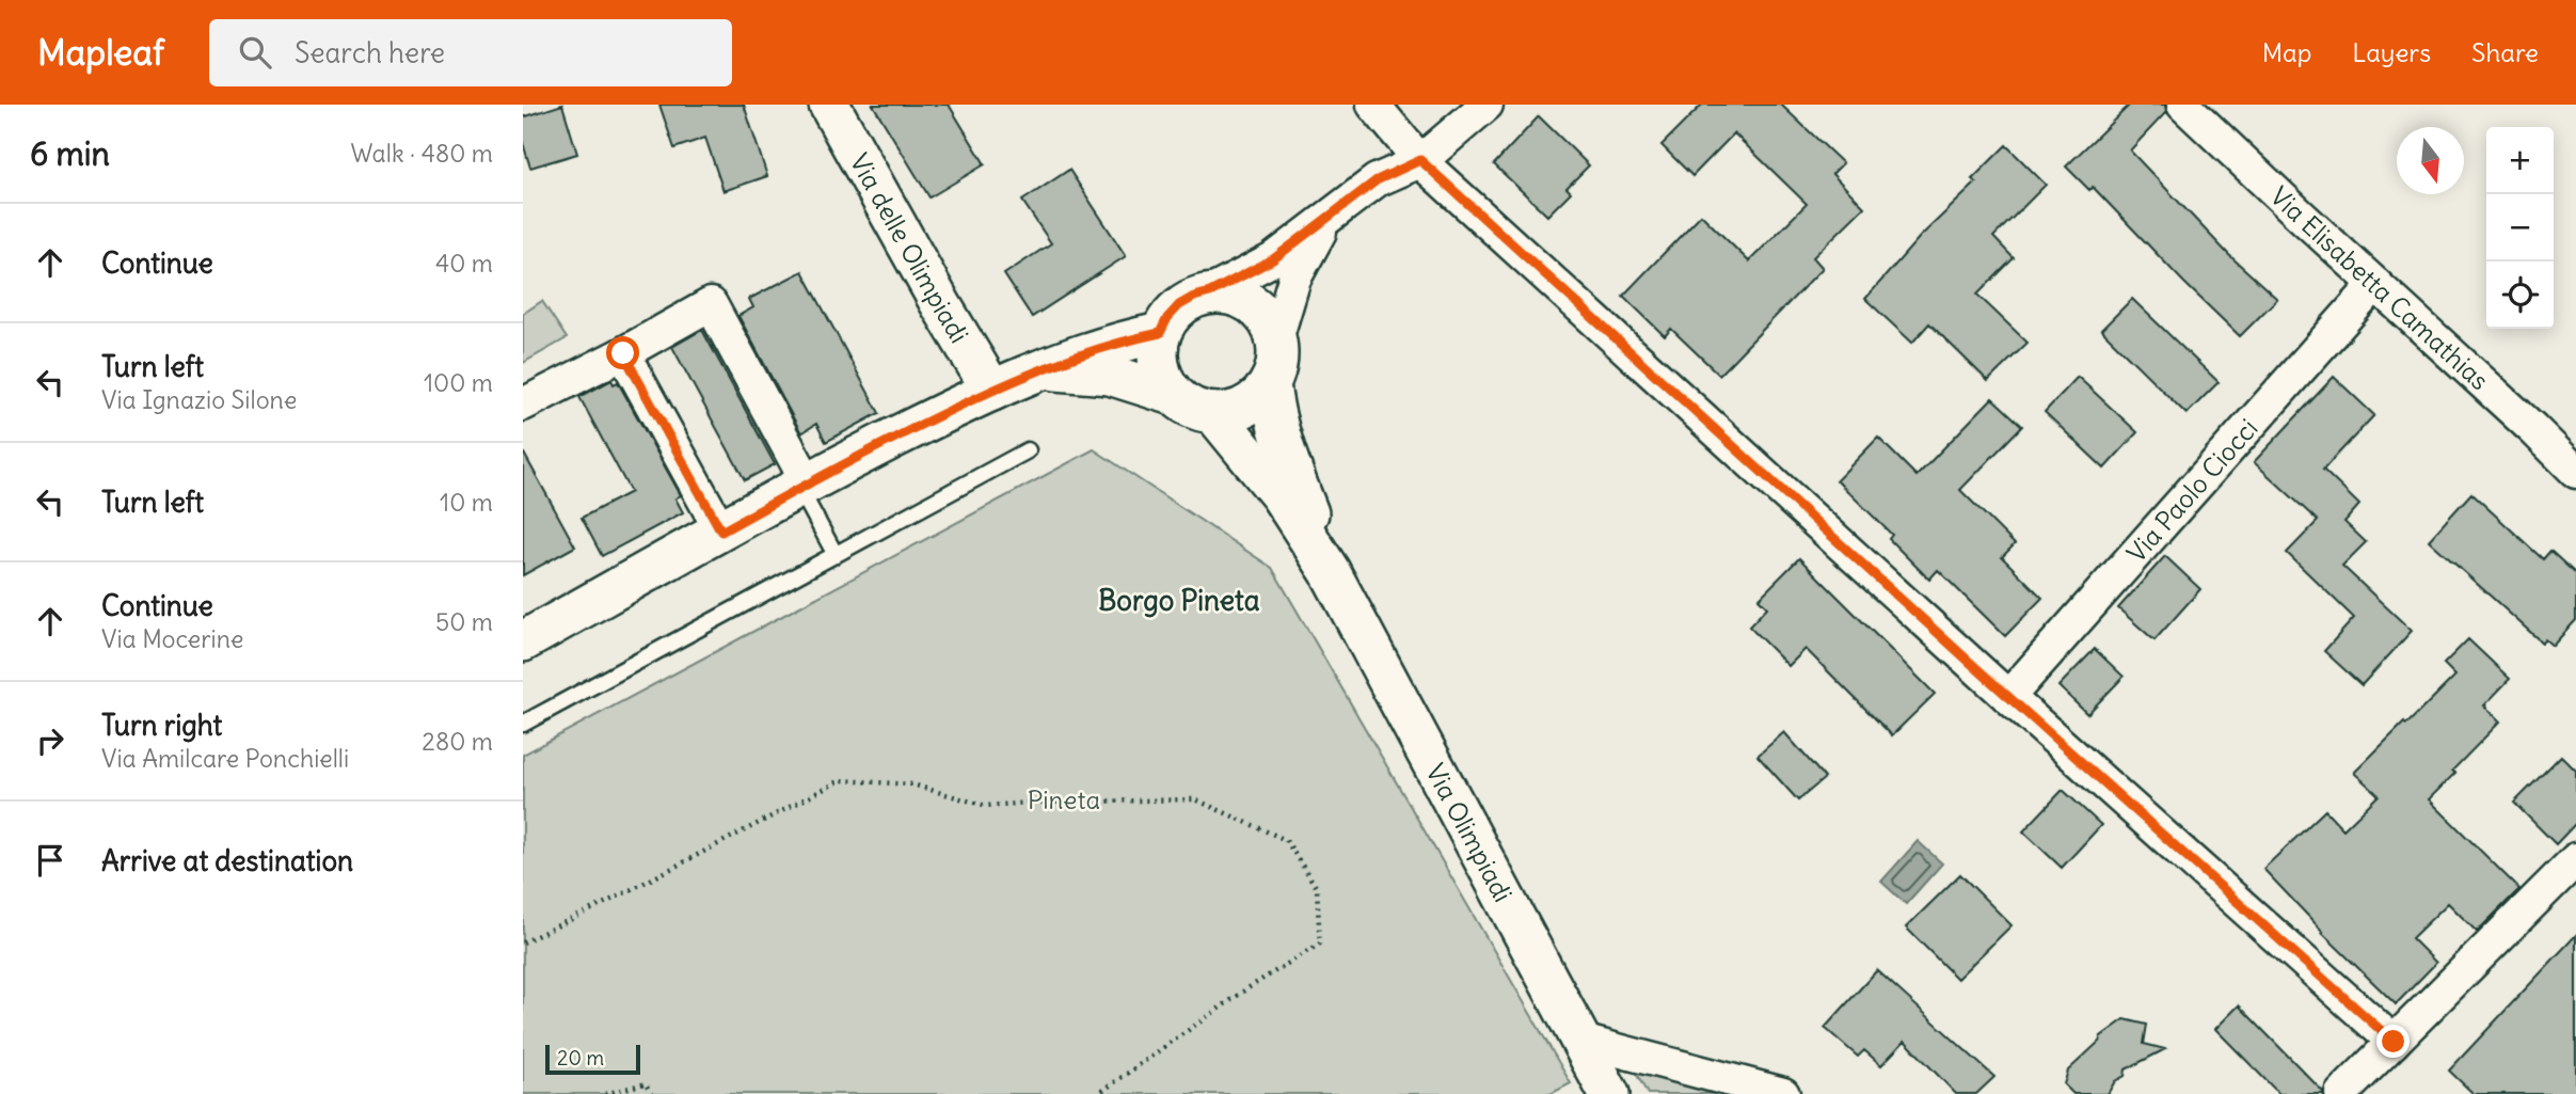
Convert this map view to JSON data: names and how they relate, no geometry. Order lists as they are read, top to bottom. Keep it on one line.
{"streets":{"street":["Via delle Olimpiadi","Via Elisabetta Camathias","Via Paolo Ciocci","Via Olimpiadi"]},"crossings":[["Via Elisabetta Camathias","Via Paolo Ciocci"]],"districts":["Borgo Pineta"],"parks":["Pineta"],"scale_bar":"20 m","north":"bottom","page":{"header":"Mapleaf","search":"Search here","nav":["Map","Layers","Share"],"heading":["6 min","Walk · 480 m"],"map_buttons":["+","−"],"list":[["Continue","40 m"],["Turn left","Via Ignazio Silone","100 m"],["Turn left","10 m"],["Continue","Via Mocerine","50 m"],["Turn right","Via Amilcare Ponchielli","280 m"],"Arrive at destination"],"scale":"20 m"}}
